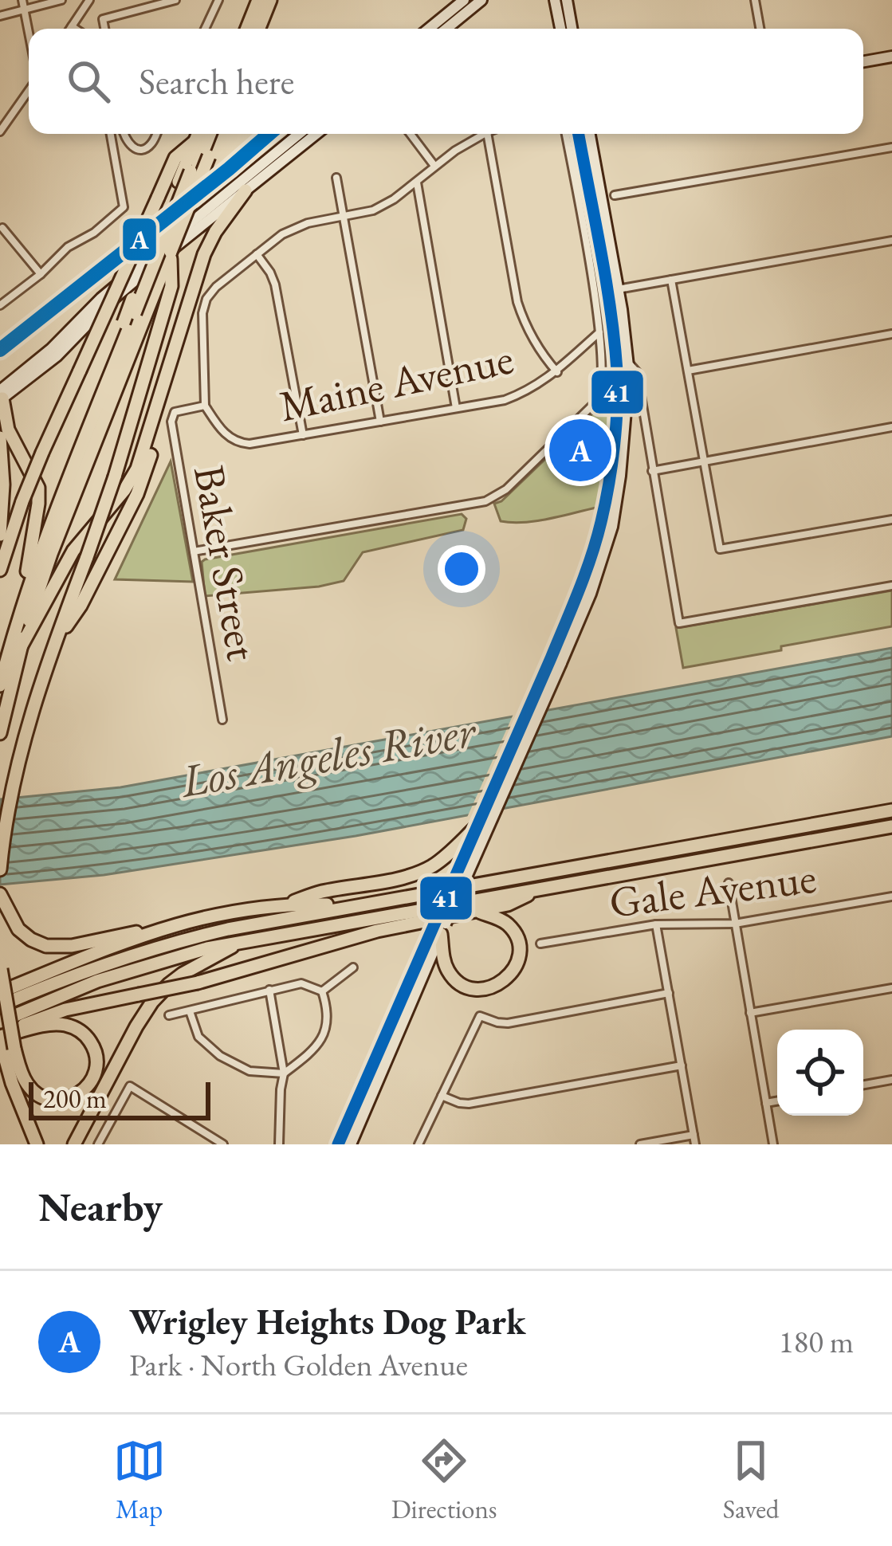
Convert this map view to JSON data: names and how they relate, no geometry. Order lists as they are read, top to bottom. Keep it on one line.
{"streets":{"street":["Maine Avenue","Baker Street","Gale Avenue"]},"crossings":[["Maine Avenue","Baker Street"]],"water":["Los Angeles River"],"lines":["transit line A","transit line 41"],"scale_bar":"200 m","page":{"search":"Search here","pins":"A","scale":"200 m","heading":"Nearby","list":[{"mark":"A","name":"Wrigley Heights Dog Park","note":"Park · North Golden Avenue","value":"180 m"}],"nav":["Map","Directions","Saved"]}}
